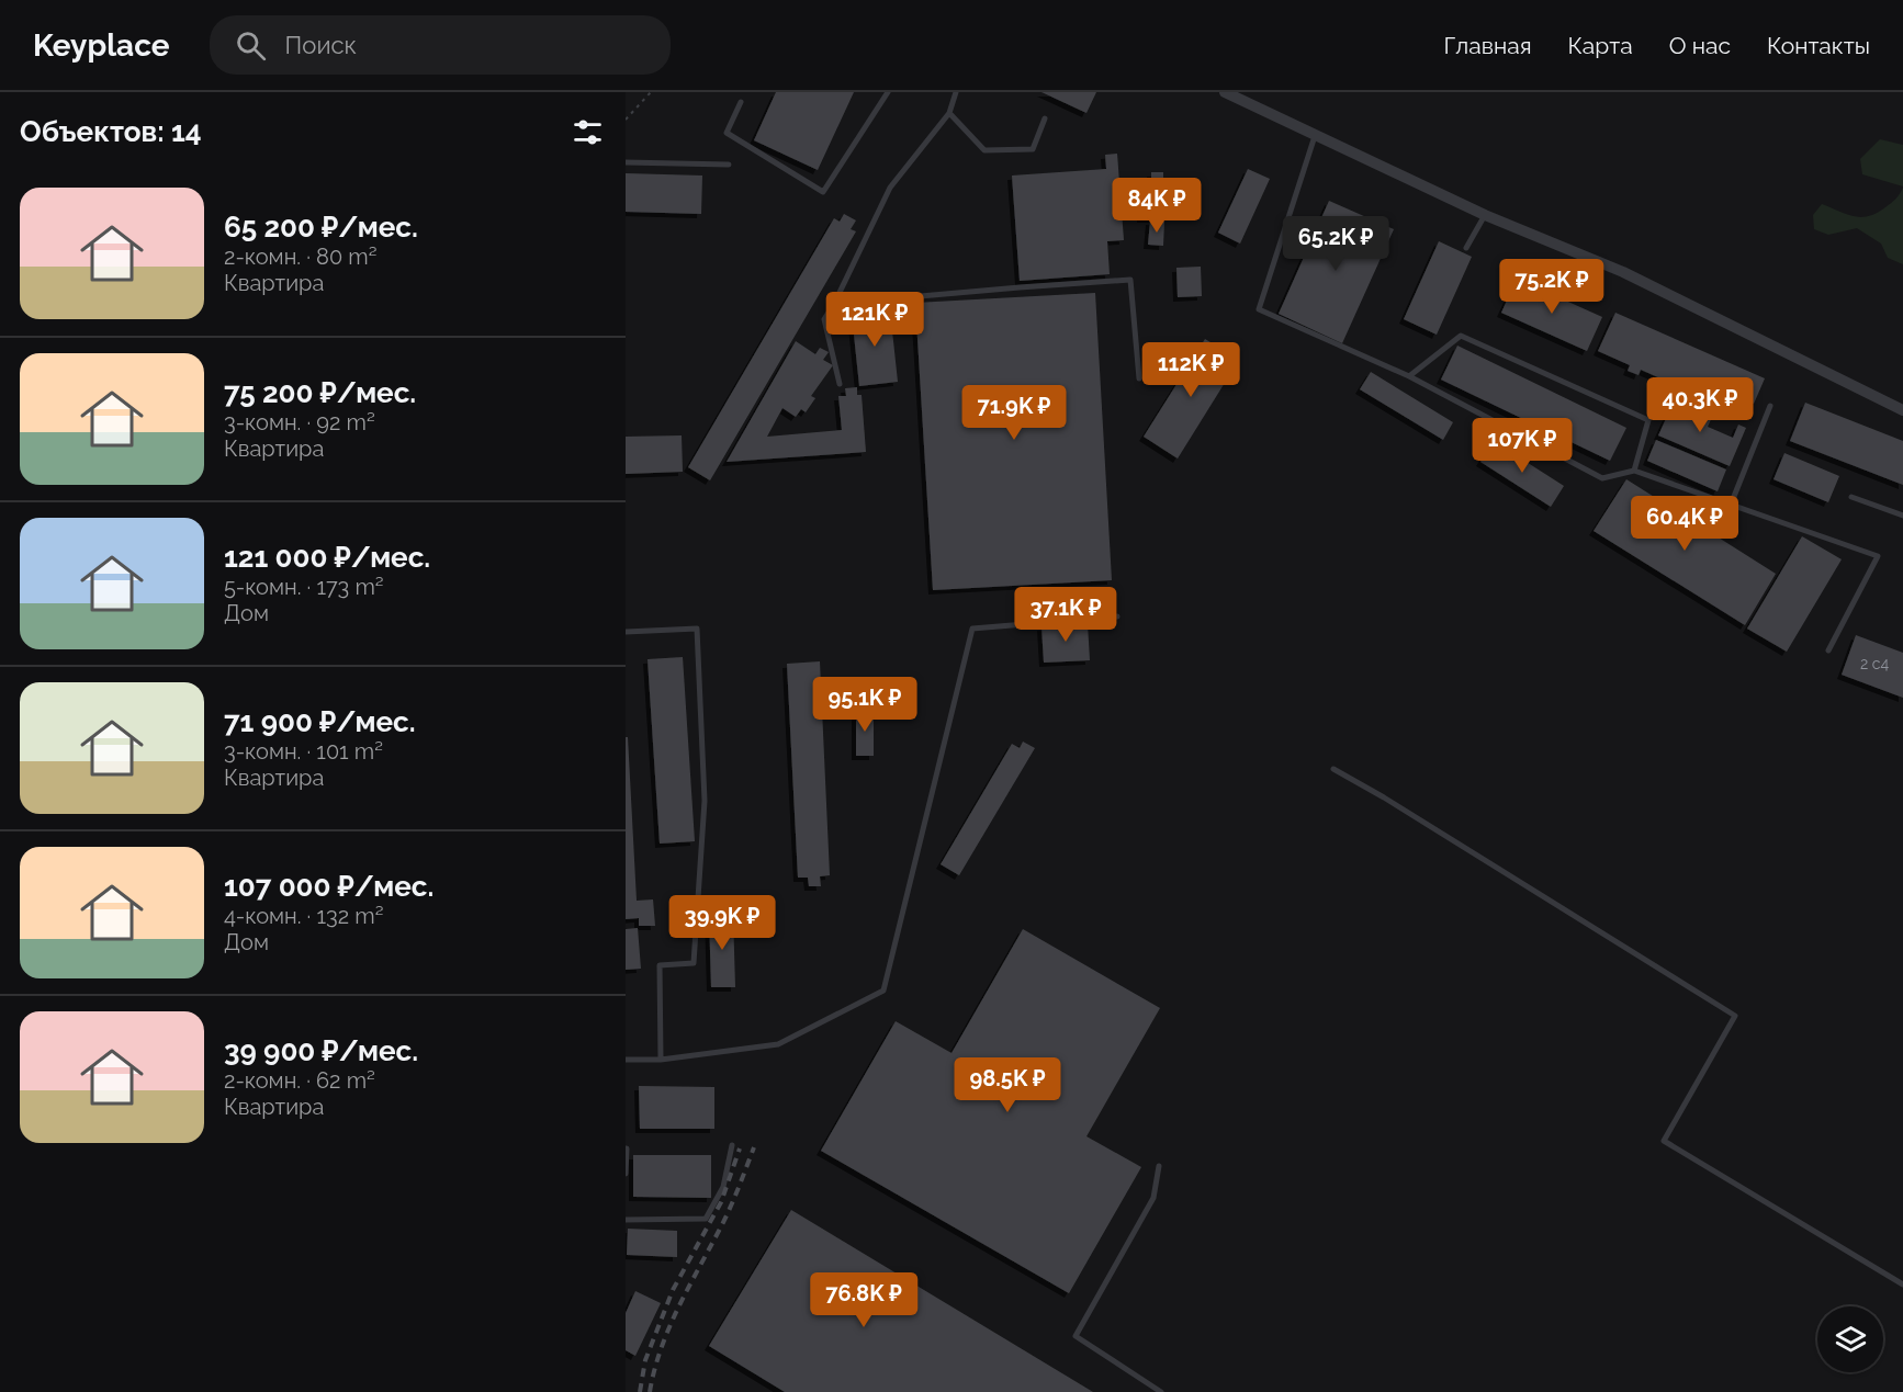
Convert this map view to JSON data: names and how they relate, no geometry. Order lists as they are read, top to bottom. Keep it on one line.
{"house_numbers":["2 с4"],"page":{"header":"Keyplace","search":"Поиск","nav":["Главная","Карта","О нас","Контакты"],"heading":"Объектов: 14","list":[{"name":"65 200 ₽/мес.","note":"2-комн. · 80 m² · Квартира"},{"name":"75 200 ₽/мес.","note":"3-комн. · 92 m² · Квартира"},{"name":"121 000 ₽/мес.","note":"5-комн. · 173 m² · Дом"},{"name":"71 900 ₽/мес.","note":"3-комн. · 101 m² · Квартира"},{"name":"107 000 ₽/мес.","note":"4-комн. · 132 m² · Дом"},{"name":"39 900 ₽/мес.","note":"2-комн. · 62 m² · Квартира"}],"price":["84K ₽","65.2K ₽","75.2K ₽","121K ₽","112K ₽","40.3K ₽","71.9K ₽","107K ₽","60.4K ₽","37.1K ₽","95.1K ₽","39.9K ₽","98.5K ₽","76.8K ₽"]}}
